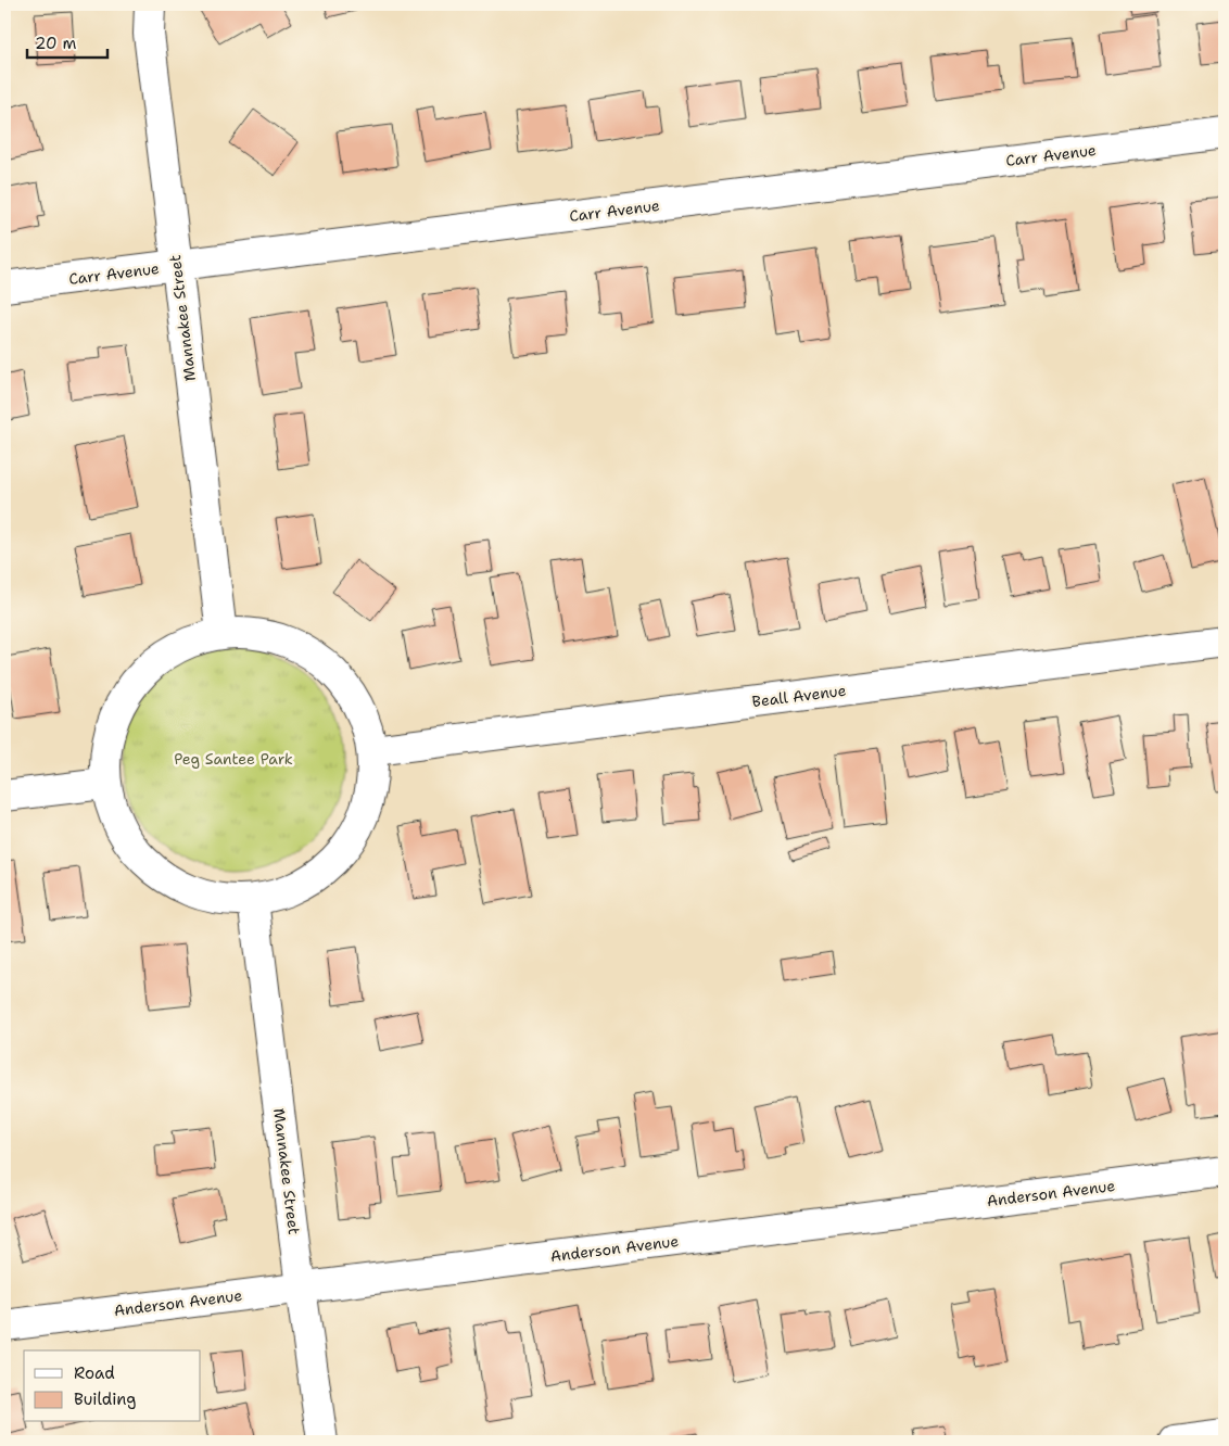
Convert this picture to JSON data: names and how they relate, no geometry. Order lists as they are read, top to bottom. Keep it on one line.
{"streets":{"street":["Carr Avenue","Mannakee Street","Beall Avenue","Anderson Avenue"]},"crossings":[["Carr Avenue","Mannakee Street"],["Mannakee Street","Anderson Avenue"]],"parks":["Peg Santee Park"],"legend":["Road","Building"],"scale_bar":"20 m"}
